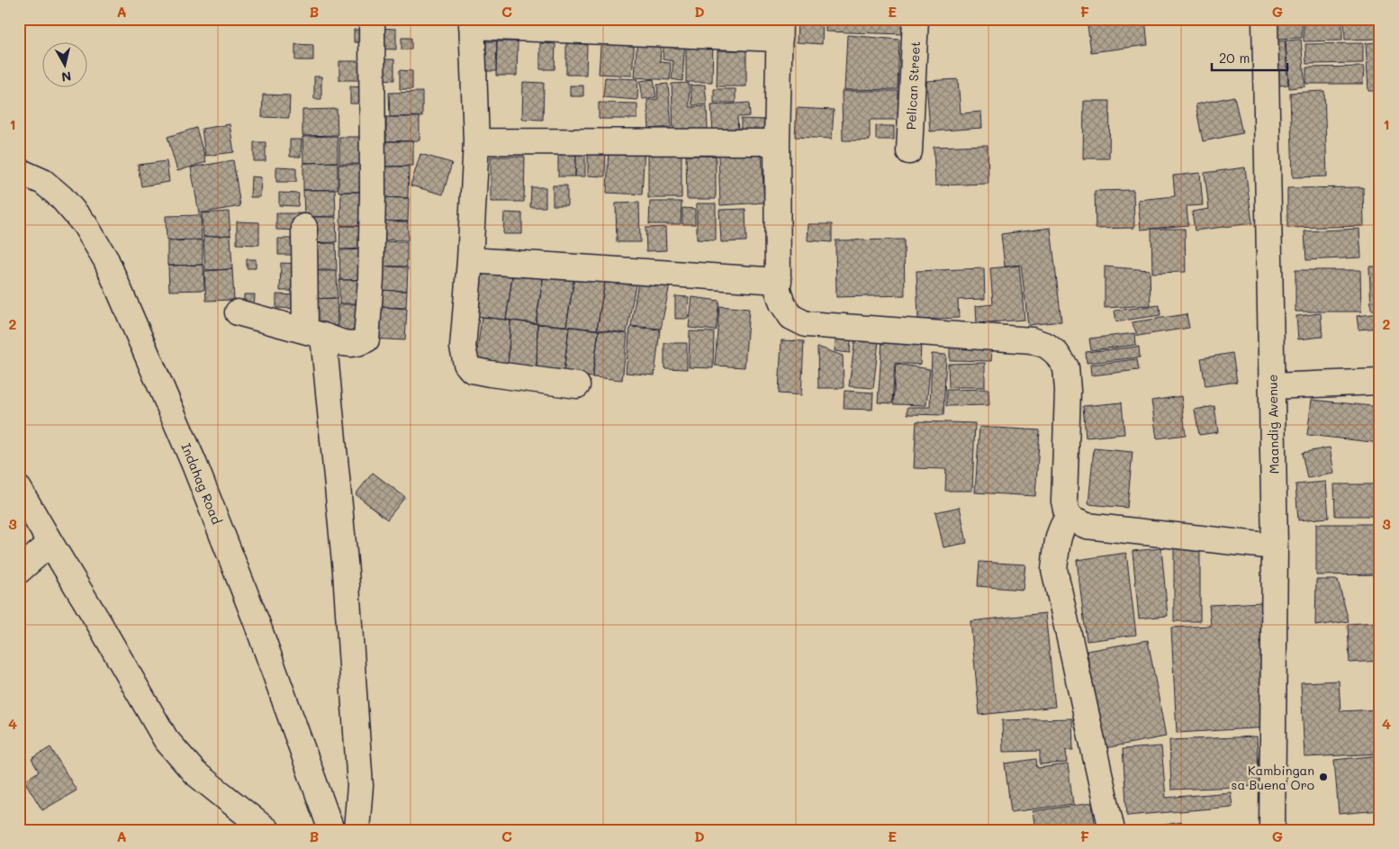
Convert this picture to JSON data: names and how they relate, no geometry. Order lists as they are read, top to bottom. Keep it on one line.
{"streets":{"street":["Pelican Street","Maandig Avenue","Indahag Road"]},"places":["Kambingan sa Buena Oro"],"scale_bar":"20 m","north":"bottom","grid":{"columns":["A","B","C","D","E","F","G"],"rows":["1","2","3","4"]}}
